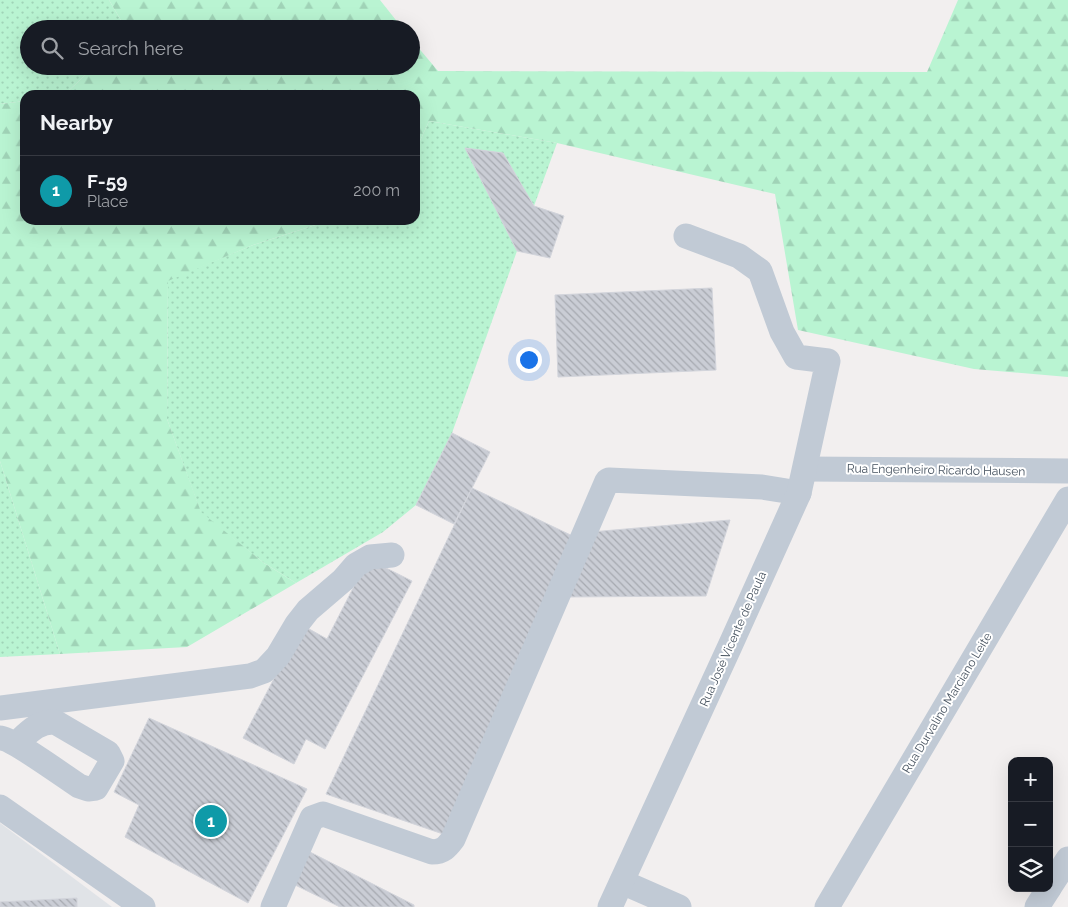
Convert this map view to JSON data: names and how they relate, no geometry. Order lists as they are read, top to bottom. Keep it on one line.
{"streets":{"street":["Rua Engenheiro Ricardo Hausen","Rua José Vicente de Paula","Rua Durvalino Marciano Leite"]},"crossings":[["Rua Engenheiro Ricardo Hausen","Rua José Vicente de Paula"]],"page":{"search":"Search here","heading":"Nearby","list":[{"mark":"1","name":"F-59","note":"Place","value":"200 m"}],"map_buttons":["+","−"],"pins":"1"}}
